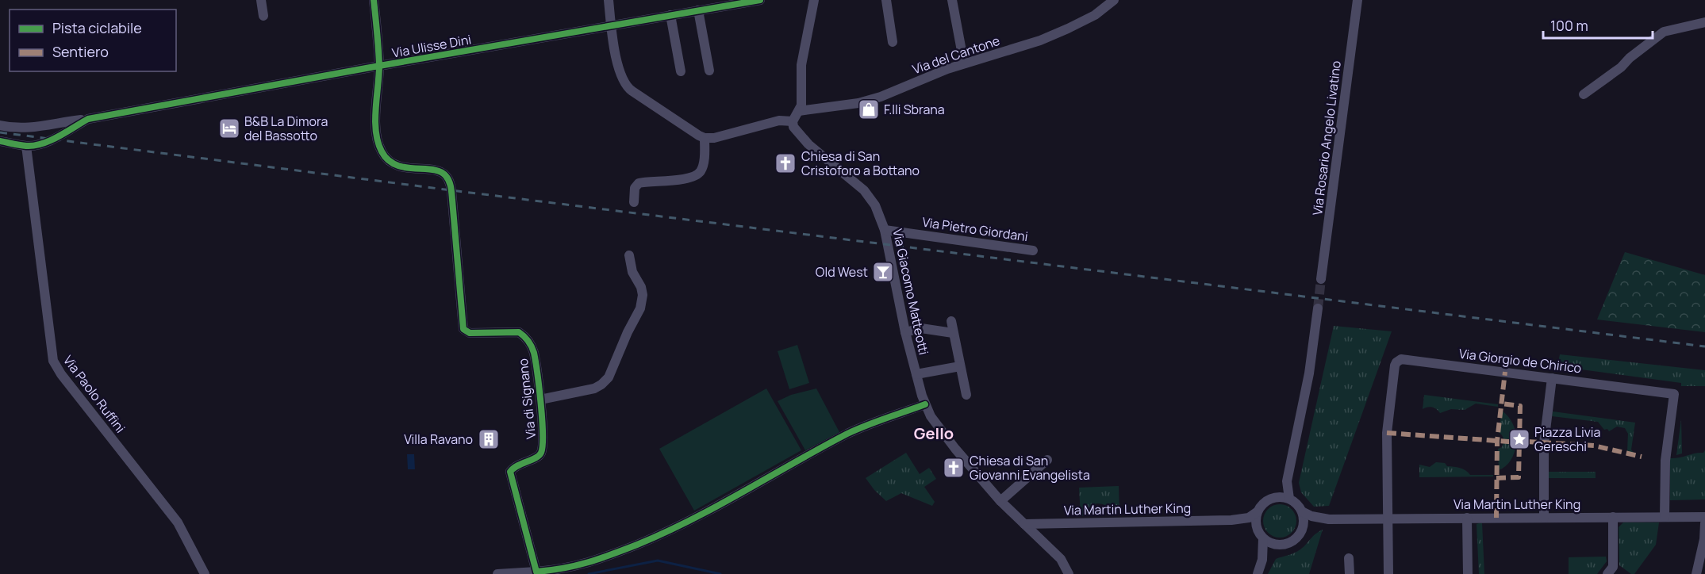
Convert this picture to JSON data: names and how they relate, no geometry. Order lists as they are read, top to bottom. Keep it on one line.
{"streets":{"street":["Via Ulisse Dini","Via del Cantone","Via Rosario Angelo Livatino","Via Pietro Giordani","Via Giacomo Matteotti","Via Giorgio de Chirico","Via Paolo Ruffini","Via di Signano","Via Martin Luther King"]},"crossings":[["Via Ulisse Dini","Via Paolo Ruffini"],["Via Ulisse Dini","Via di Signano"],["Via Pietro Giordani","Via Giacomo Matteotti"],["Via Giacomo Matteotti","Via Martin Luther King"],["Via Giorgio de Chirico","Via Martin Luther King"]],"districts":["Gello"],"places":{"shop":["F.lli Sbrana"],"hotel":["B&B La Dimora del Bassotto"],"church":["Chiesa di San Cristoforo a Bottano","Chiesa di San Giovanni Evangelista"],"bar":["Old West"],"building":["Villa Ravano"],"place":["Piazza Livia Gereschi"]},"legend":["Pista ciclabile","Sentiero"],"scale_bar":"100 m"}
